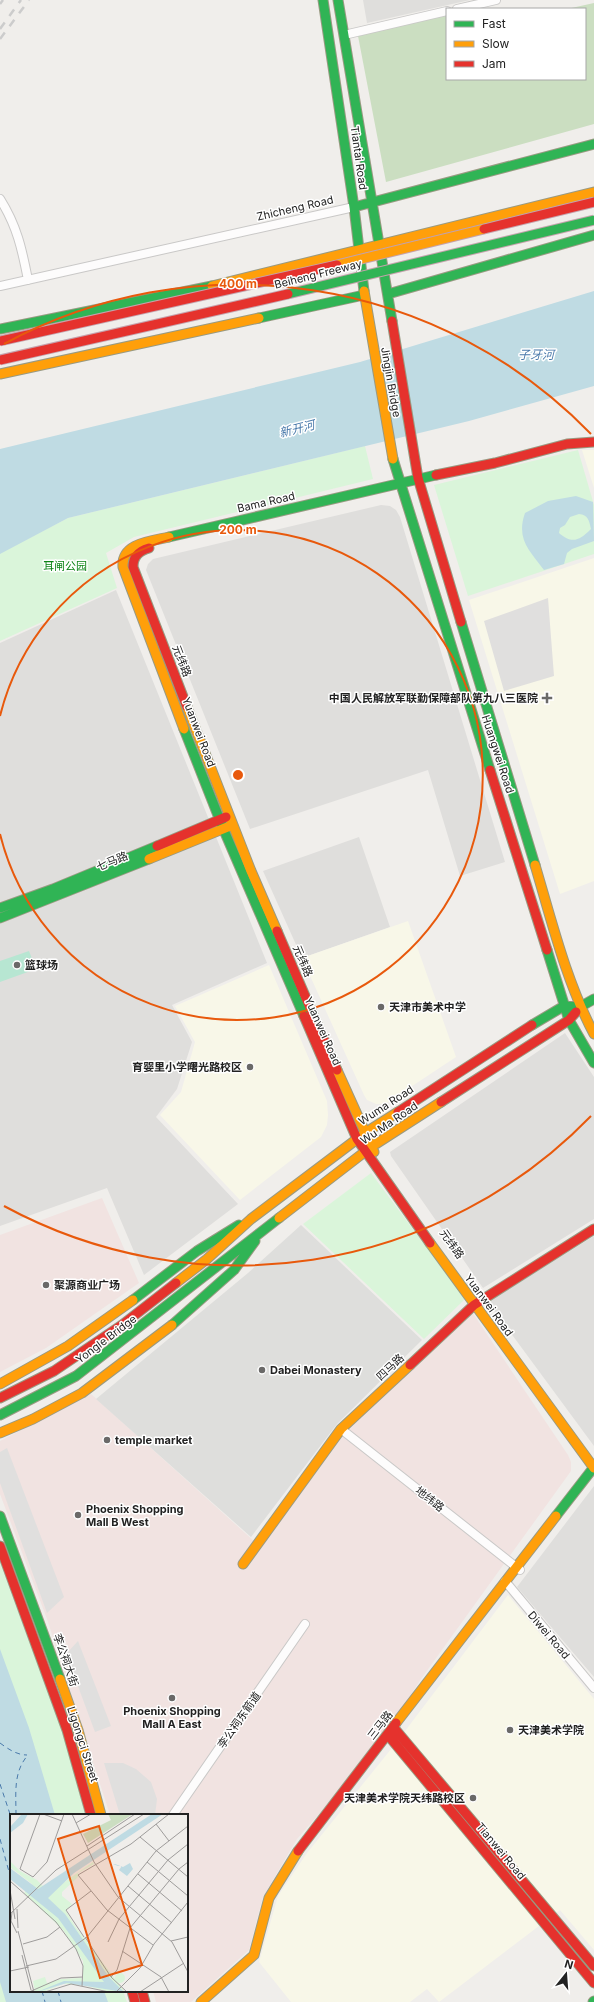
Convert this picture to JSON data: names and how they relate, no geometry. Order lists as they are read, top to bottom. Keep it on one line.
{"streets":{"main road":["Tiantai Road","Zhicheng Road","Beiheng Freeway","Jingjin Bridge","Bama Road","元纬路","Yuanwei Road","Huangwei Road","七马路","Wuma Road","Wu Ma Road","Yongle Bridge","四马路","李公祠大街","三马路","Ligongci Street","Tianwei Road"],"street":["地纬路","Diwei Road","李公祠东箭道"]},"crossings":[["Tiantai Road","Zhicheng Road"],["Tiantai Road","Jingjin Bridge"],["Jingjin Bridge","Huangwei Road"],["Bama Road","元纬路"],["Bama Road","Yuanwei Road"],["Bama Road","Huangwei Road"],["元纬路","Yuanwei Road"],["元纬路","七马路"],["元纬路","Wuma Road"],["Yuanwei Road","七马路"],["Yuanwei Road","Wuma Road"],["Yuanwei Road","Wu Ma Road"],["Yuanwei Road","四马路"],["Yuanwei Road","三马路"],["Huangwei Road","Wuma Road"],["Huangwei Road","Wu Ma Road"],["Wuma Road","Yongle Bridge"],["Wu Ma Road","Yongle Bridge"],["四马路","地纬路"],["地纬路","三马路"],["Diwei Road","三马路"],["三马路","Tianwei Road"]],"water":["子牙河","新开河"],"parks":["耳闸公园"],"places":{"health":["中国人民解放军联勤保障部队第九八三医院"],"other":["篮球场","天津市美术中学","育婴里小学曙光路校区","聚源商业广场","Dabei Monastery","temple market","Phoenix Shopping Mall B West","Phoenix Shopping Mall A East","天津美术学院","天津美术学院天纬路校区"]},"legend":["Fast","Slow","Jam"],"north":"top","rings":["400 m","200 m"]}
